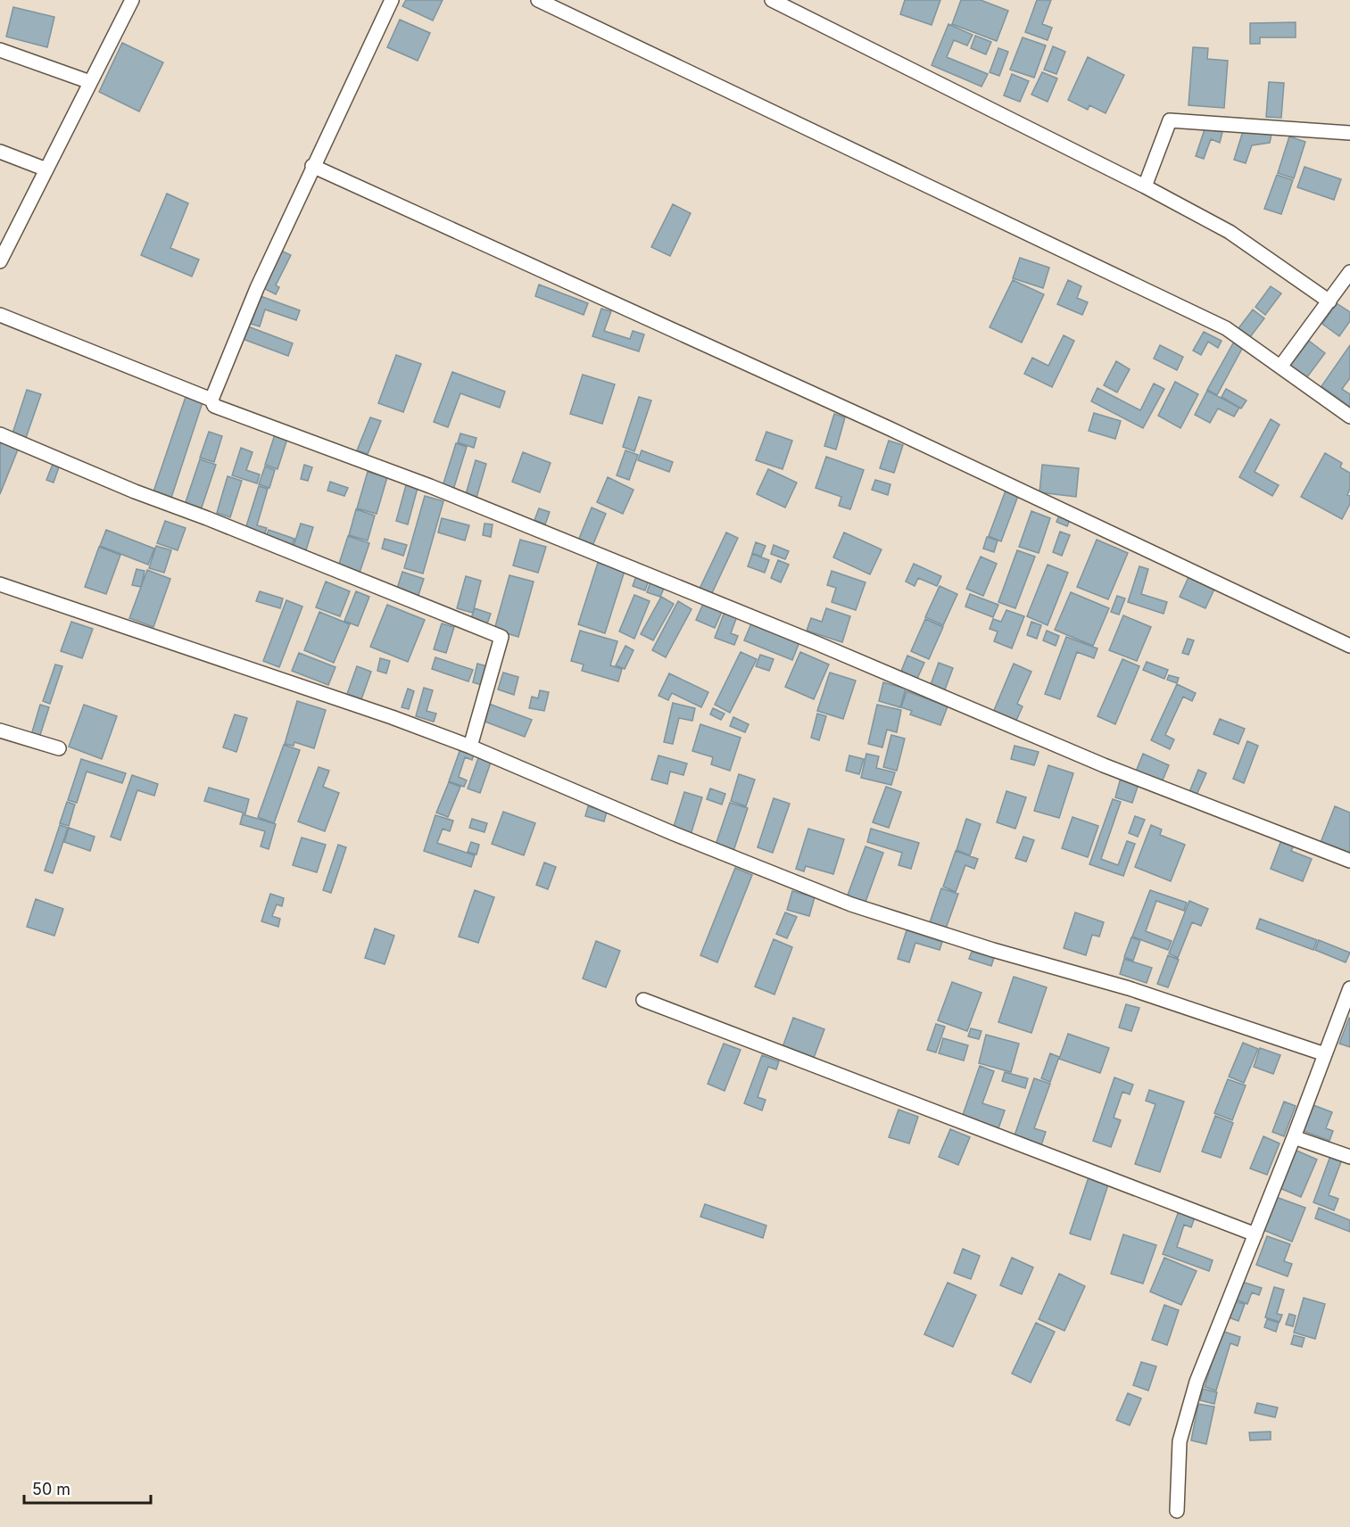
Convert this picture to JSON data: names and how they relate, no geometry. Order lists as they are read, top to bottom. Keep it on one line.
{"scale_bar":"50 m"}
